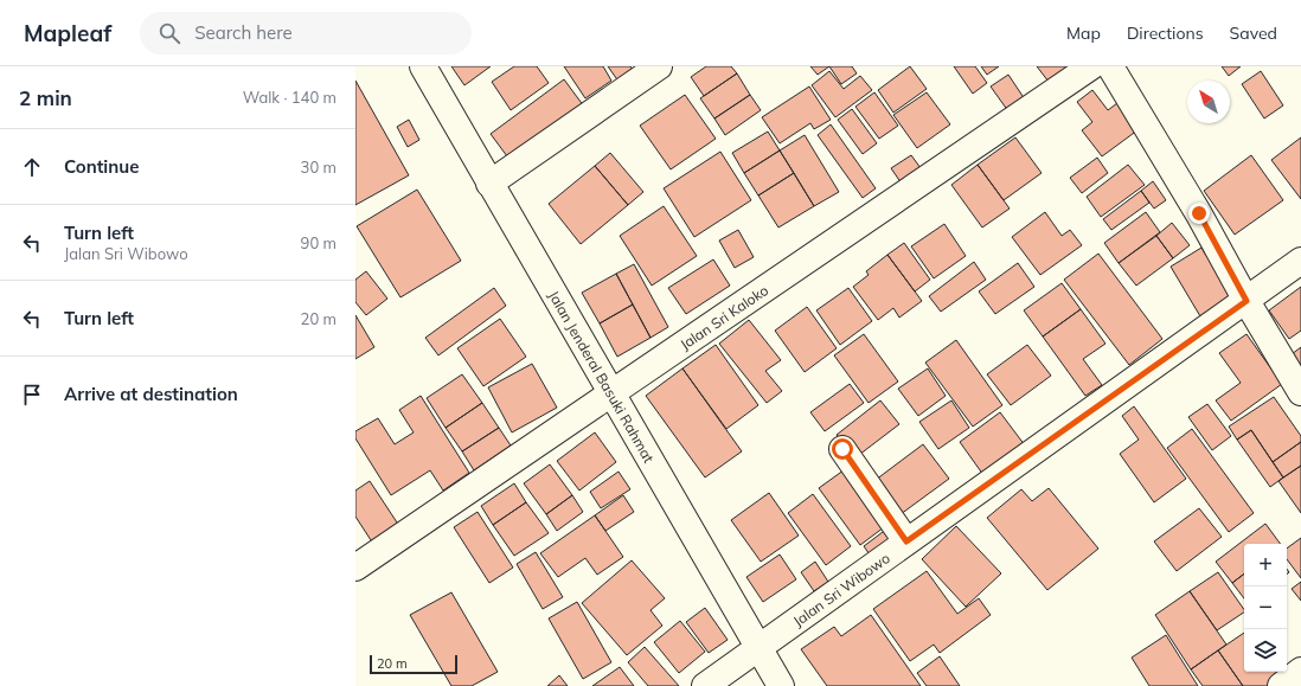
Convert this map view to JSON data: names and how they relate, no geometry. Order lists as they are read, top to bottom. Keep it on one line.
{"streets":{"main road":["Jalan Sri Kaloko","Jalan Jenderal Basuki Rahmat","Jalan Sri Wibowo"]},"crossings":[["Jalan Sri Kaloko","Jalan Jenderal Basuki Rahmat"],["Jalan Jenderal Basuki Rahmat","Jalan Sri Wibowo"]],"scale_bar":"20 m","north":"top left","page":{"header":"Mapleaf","search":"Search here","nav":["Map","Directions","Saved"],"heading":["2 min","Walk · 140 m"],"list":[["Continue","30 m"],["Turn left","Jalan Sri Wibowo","90 m"],["Turn left","20 m"],"Arrive at destination"],"map_buttons":["+","−"],"scale":"20 m"}}
